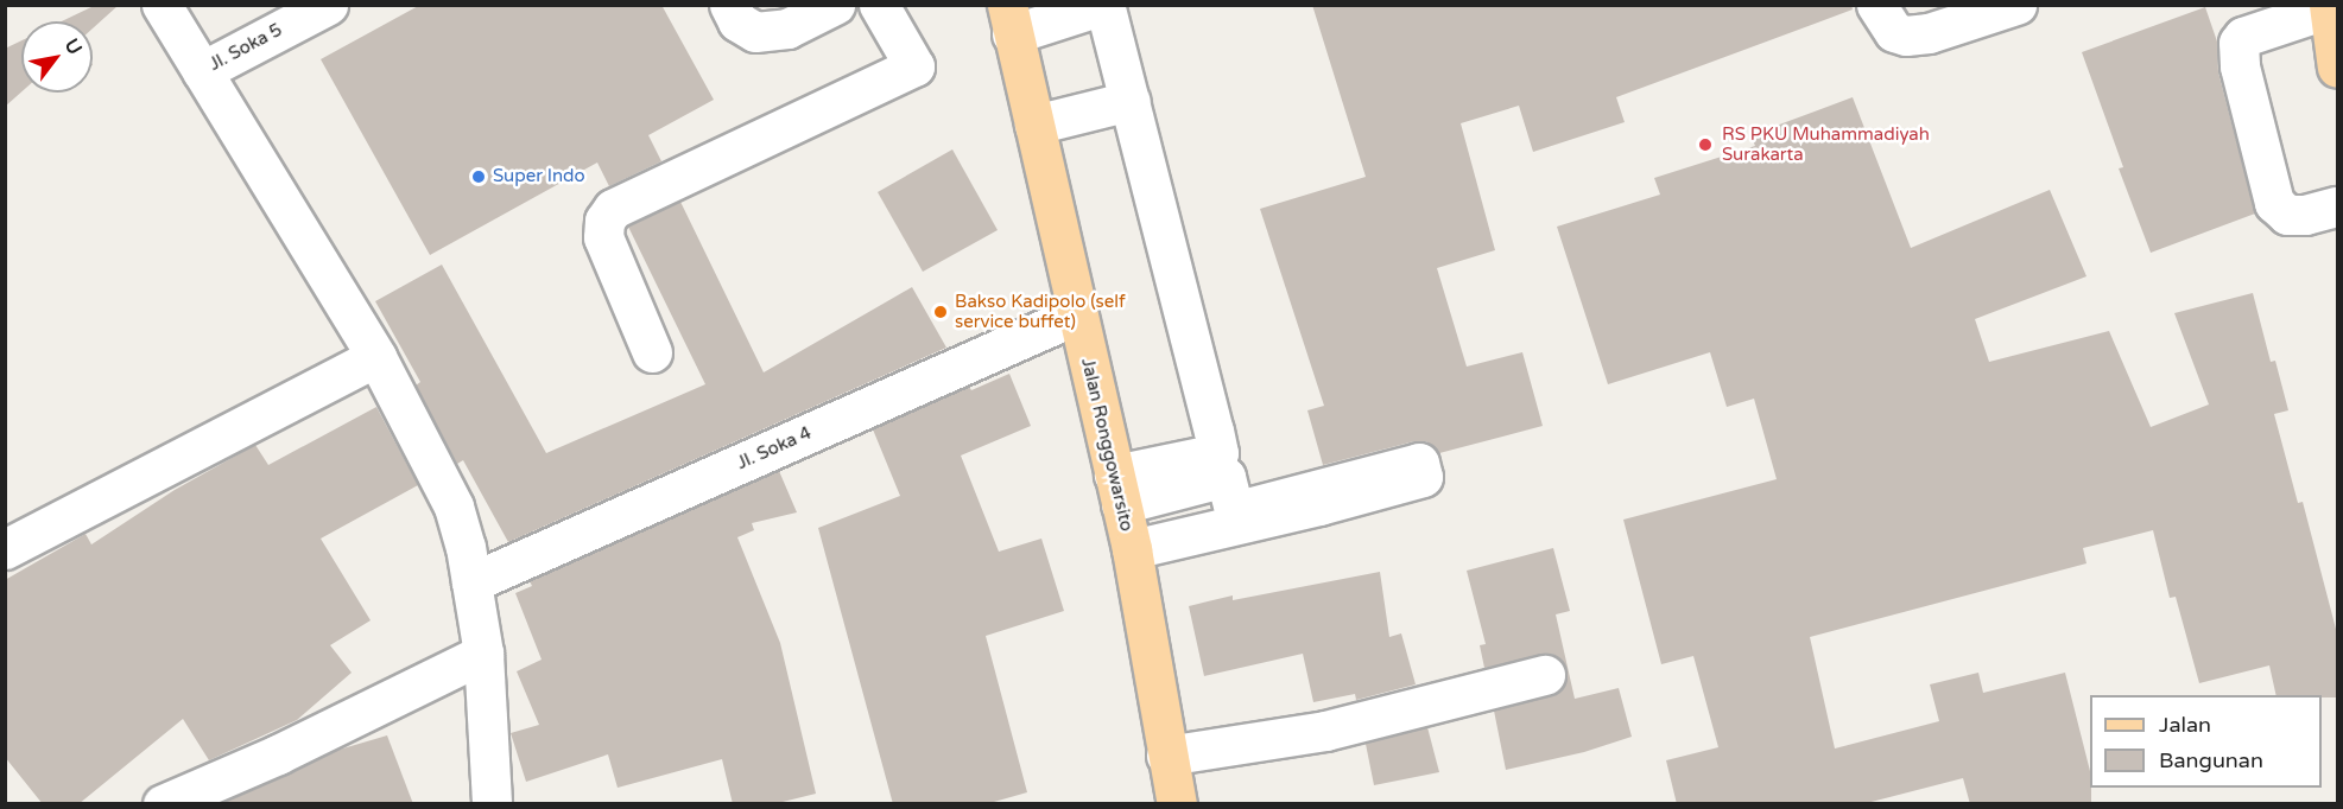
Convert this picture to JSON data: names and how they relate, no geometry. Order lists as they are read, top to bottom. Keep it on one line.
{"streets":{"main road":["Jalan Ronggowarsito"],"street":["Jl. Soka 5","Jl. Soka 4"]},"crossings":[["Jalan Ronggowarsito","Jl. Soka 4"]],"places":["RS PKU Muhammadiyah Surakarta","Super Indo","Bakso Kadipolo (self service buffet)"],"legend":["Jalan","Bangunan"],"north":"top right"}
